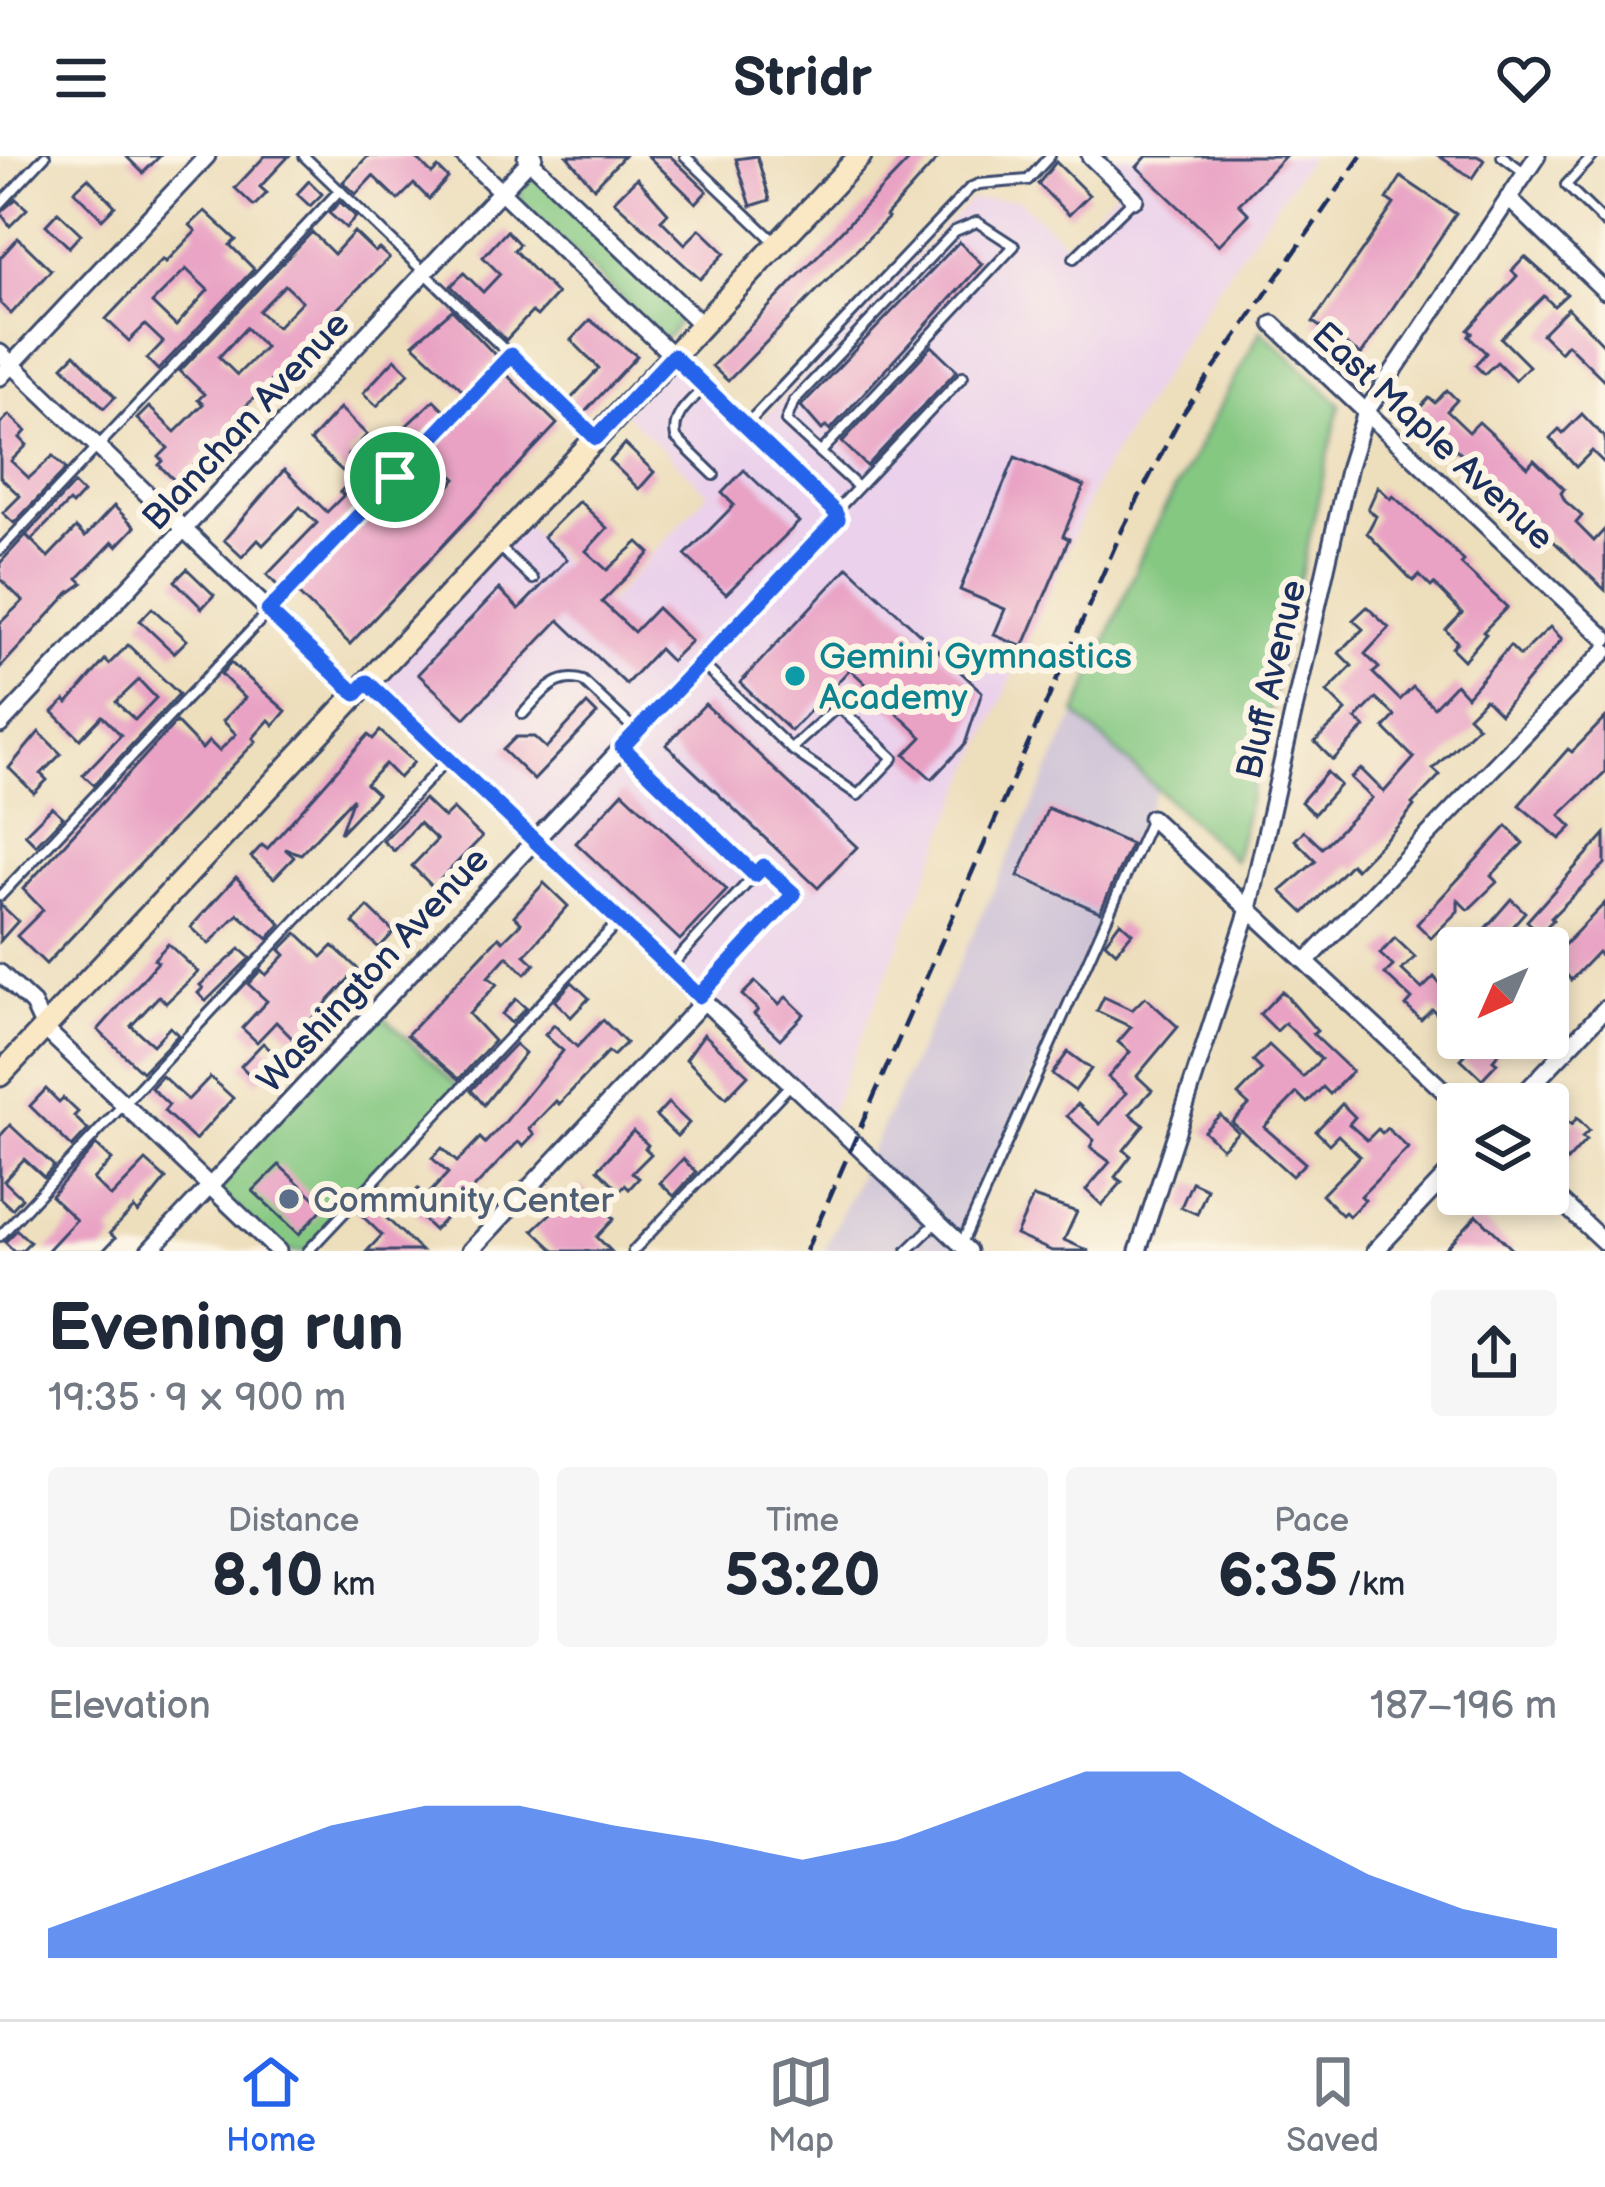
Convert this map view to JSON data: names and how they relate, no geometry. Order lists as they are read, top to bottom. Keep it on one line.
{"streets":{"street":["Blanchan Avenue","East Maple Avenue","Bluff Avenue","Washington Avenue"]},"crossings":[["East Maple Avenue","Bluff Avenue"]],"places":["Gemini Gymnastics Academy","Community Center"],"north":"bottom left","page":{"header":"Stridr","heading":["Evening run","19:35 · 9 × 900 m"],"stats":[["Distance","8.10 km"],["Time","53:20"],["Pace","6:35 /km"]],"chart":["Elevation","187–196 m"],"tabs":["Home","Map","Saved"]}}
